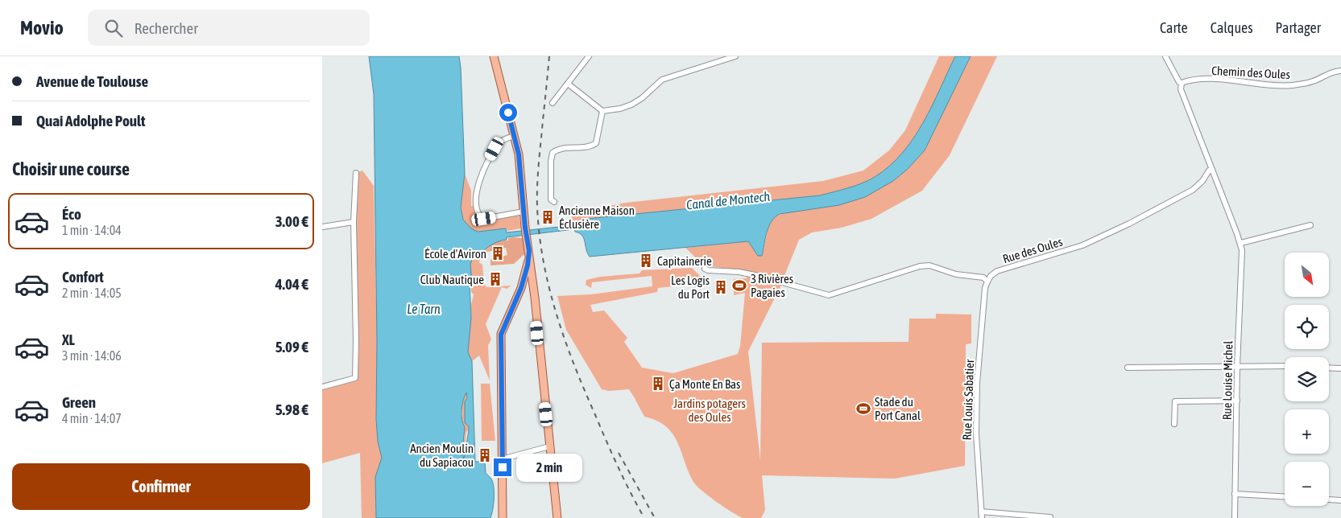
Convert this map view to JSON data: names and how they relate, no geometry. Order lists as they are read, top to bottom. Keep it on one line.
{"streets":{"street":["Chemin des Oules","Rue des Oules","Rue Louise Michel","Rue Louis Sabatier"]},"crossings":[["Rue des Oules","Rue Louise Michel"],["Rue des Oules","Rue Louis Sabatier"]],"water":["Canal de Montech","Le Tarn"],"parks":["Jardins potagers des Oules"],"places":{"building":["Ancienne Maison Éclusière","École d'Aviron","Capitainerie","Club Nautique","Les Logis du Port","Ça Monte En Bas","Ancien Moulin du Sapiacou"],"sports":["3 Rivières Pagaies","Stade du Port Canal"]},"north":"bottom right","page":{"header":"Movio","search":"Rechercher","nav":["Carte","Calques","Partager"],"banner":["Avenue de Toulouse","Quai Adolphe Poult"],"heading":"Choisir une course","list":[{"name":"Éco","note":"1 min · 14:04","value":"3.00 €"},{"name":"Confort","note":"2 min · 14:05","value":"4.04 €"},{"name":"XL","note":"3 min · 14:06","value":"5.09 €"},{"name":"Green","note":"4 min · 14:07","value":"5.98 €"}],"map_buttons":["+","−"],"bubble":"2 min","buttons":"Confirmer"}}
